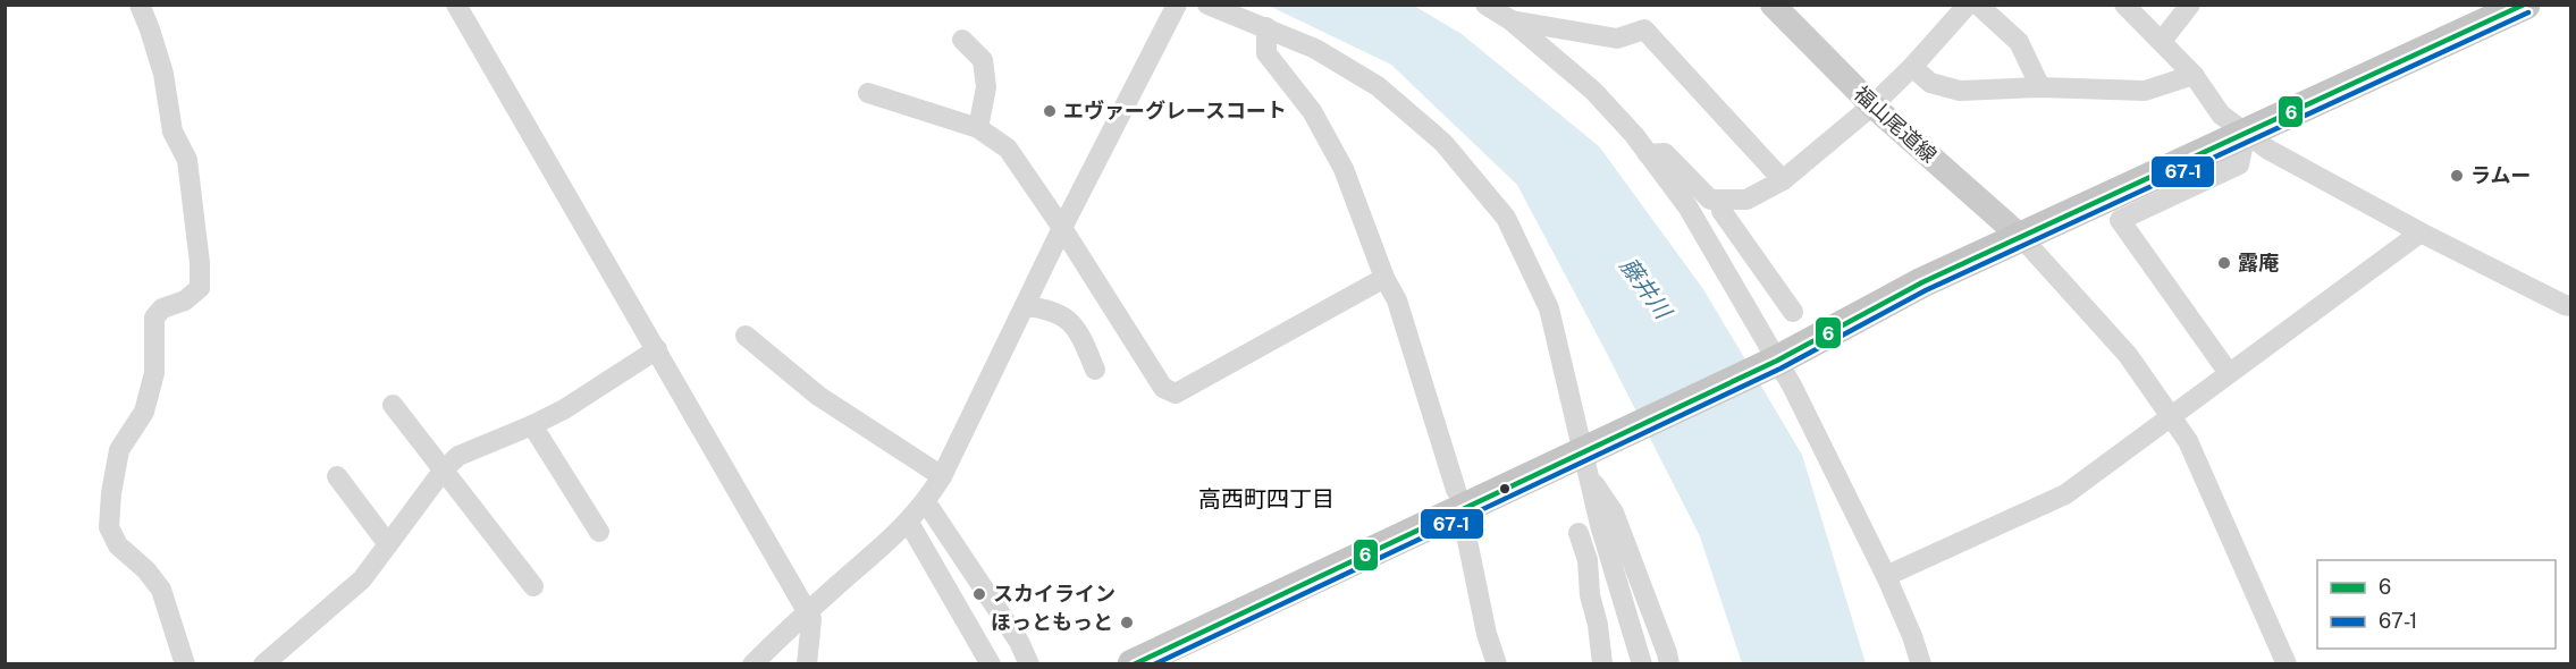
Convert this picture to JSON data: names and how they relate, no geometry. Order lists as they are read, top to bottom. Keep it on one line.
{"streets":{"main road":["福山尾道線"]},"districts":["高西町四丁目"],"water":["藤井川"],"places":["エヴァーグレースコート","ラムー","露庵","スカイライン","ほっともっと"],"lines":["transit line 6","transit line 67-1"],"legend":["6","67-1"]}
